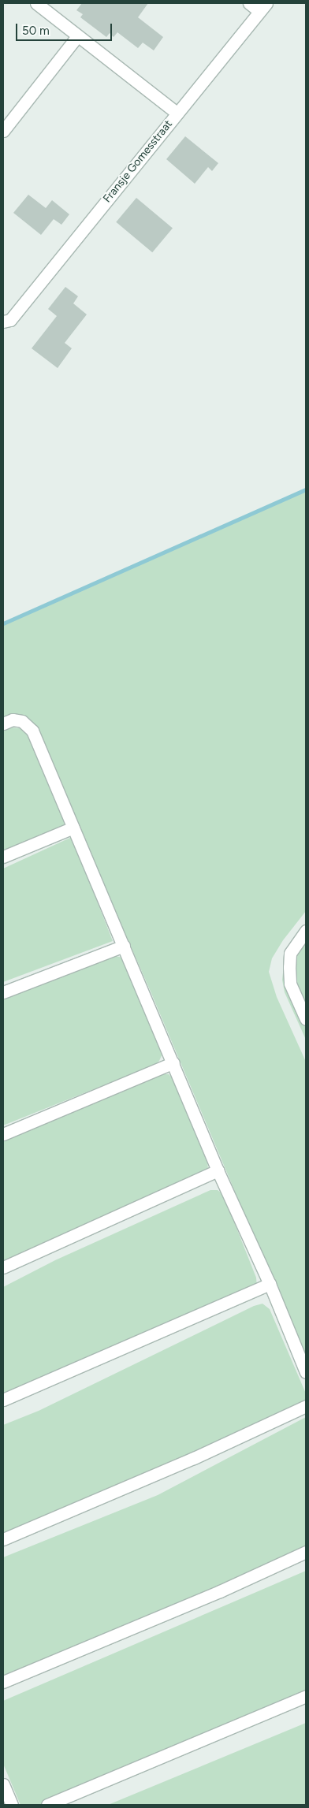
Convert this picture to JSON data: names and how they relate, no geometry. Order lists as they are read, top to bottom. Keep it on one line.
{"streets":{"street":["Fransje Gomesstraat"]},"scale_bar":"50 m"}
